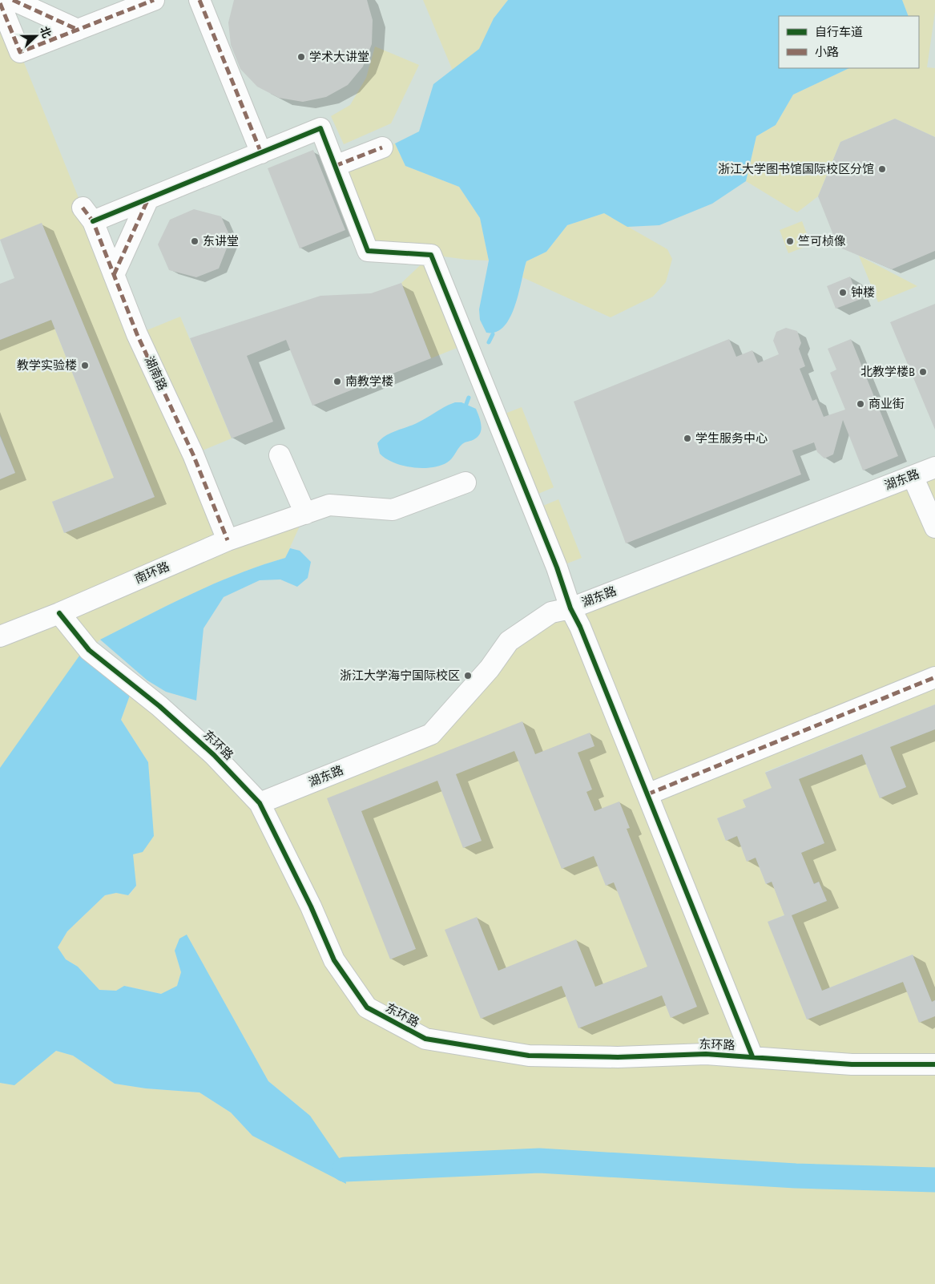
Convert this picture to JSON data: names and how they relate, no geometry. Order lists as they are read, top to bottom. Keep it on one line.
{"streets":{"street":["湖南路","湖东路","南环路","东环路"]},"crossings":[["湖南路","南环路"],["湖东路","东环路"],["南环路","东环路"]],"places":["学术大讲堂","浙江大学图书馆国际校区分馆","东讲堂","竺可桢像","钟楼","教学实验楼","北教学楼B","南教学楼","商业街","学生服务中心","浙江大学海宁国际校区"],"legend":["自行车道","小路"],"north":"right"}
